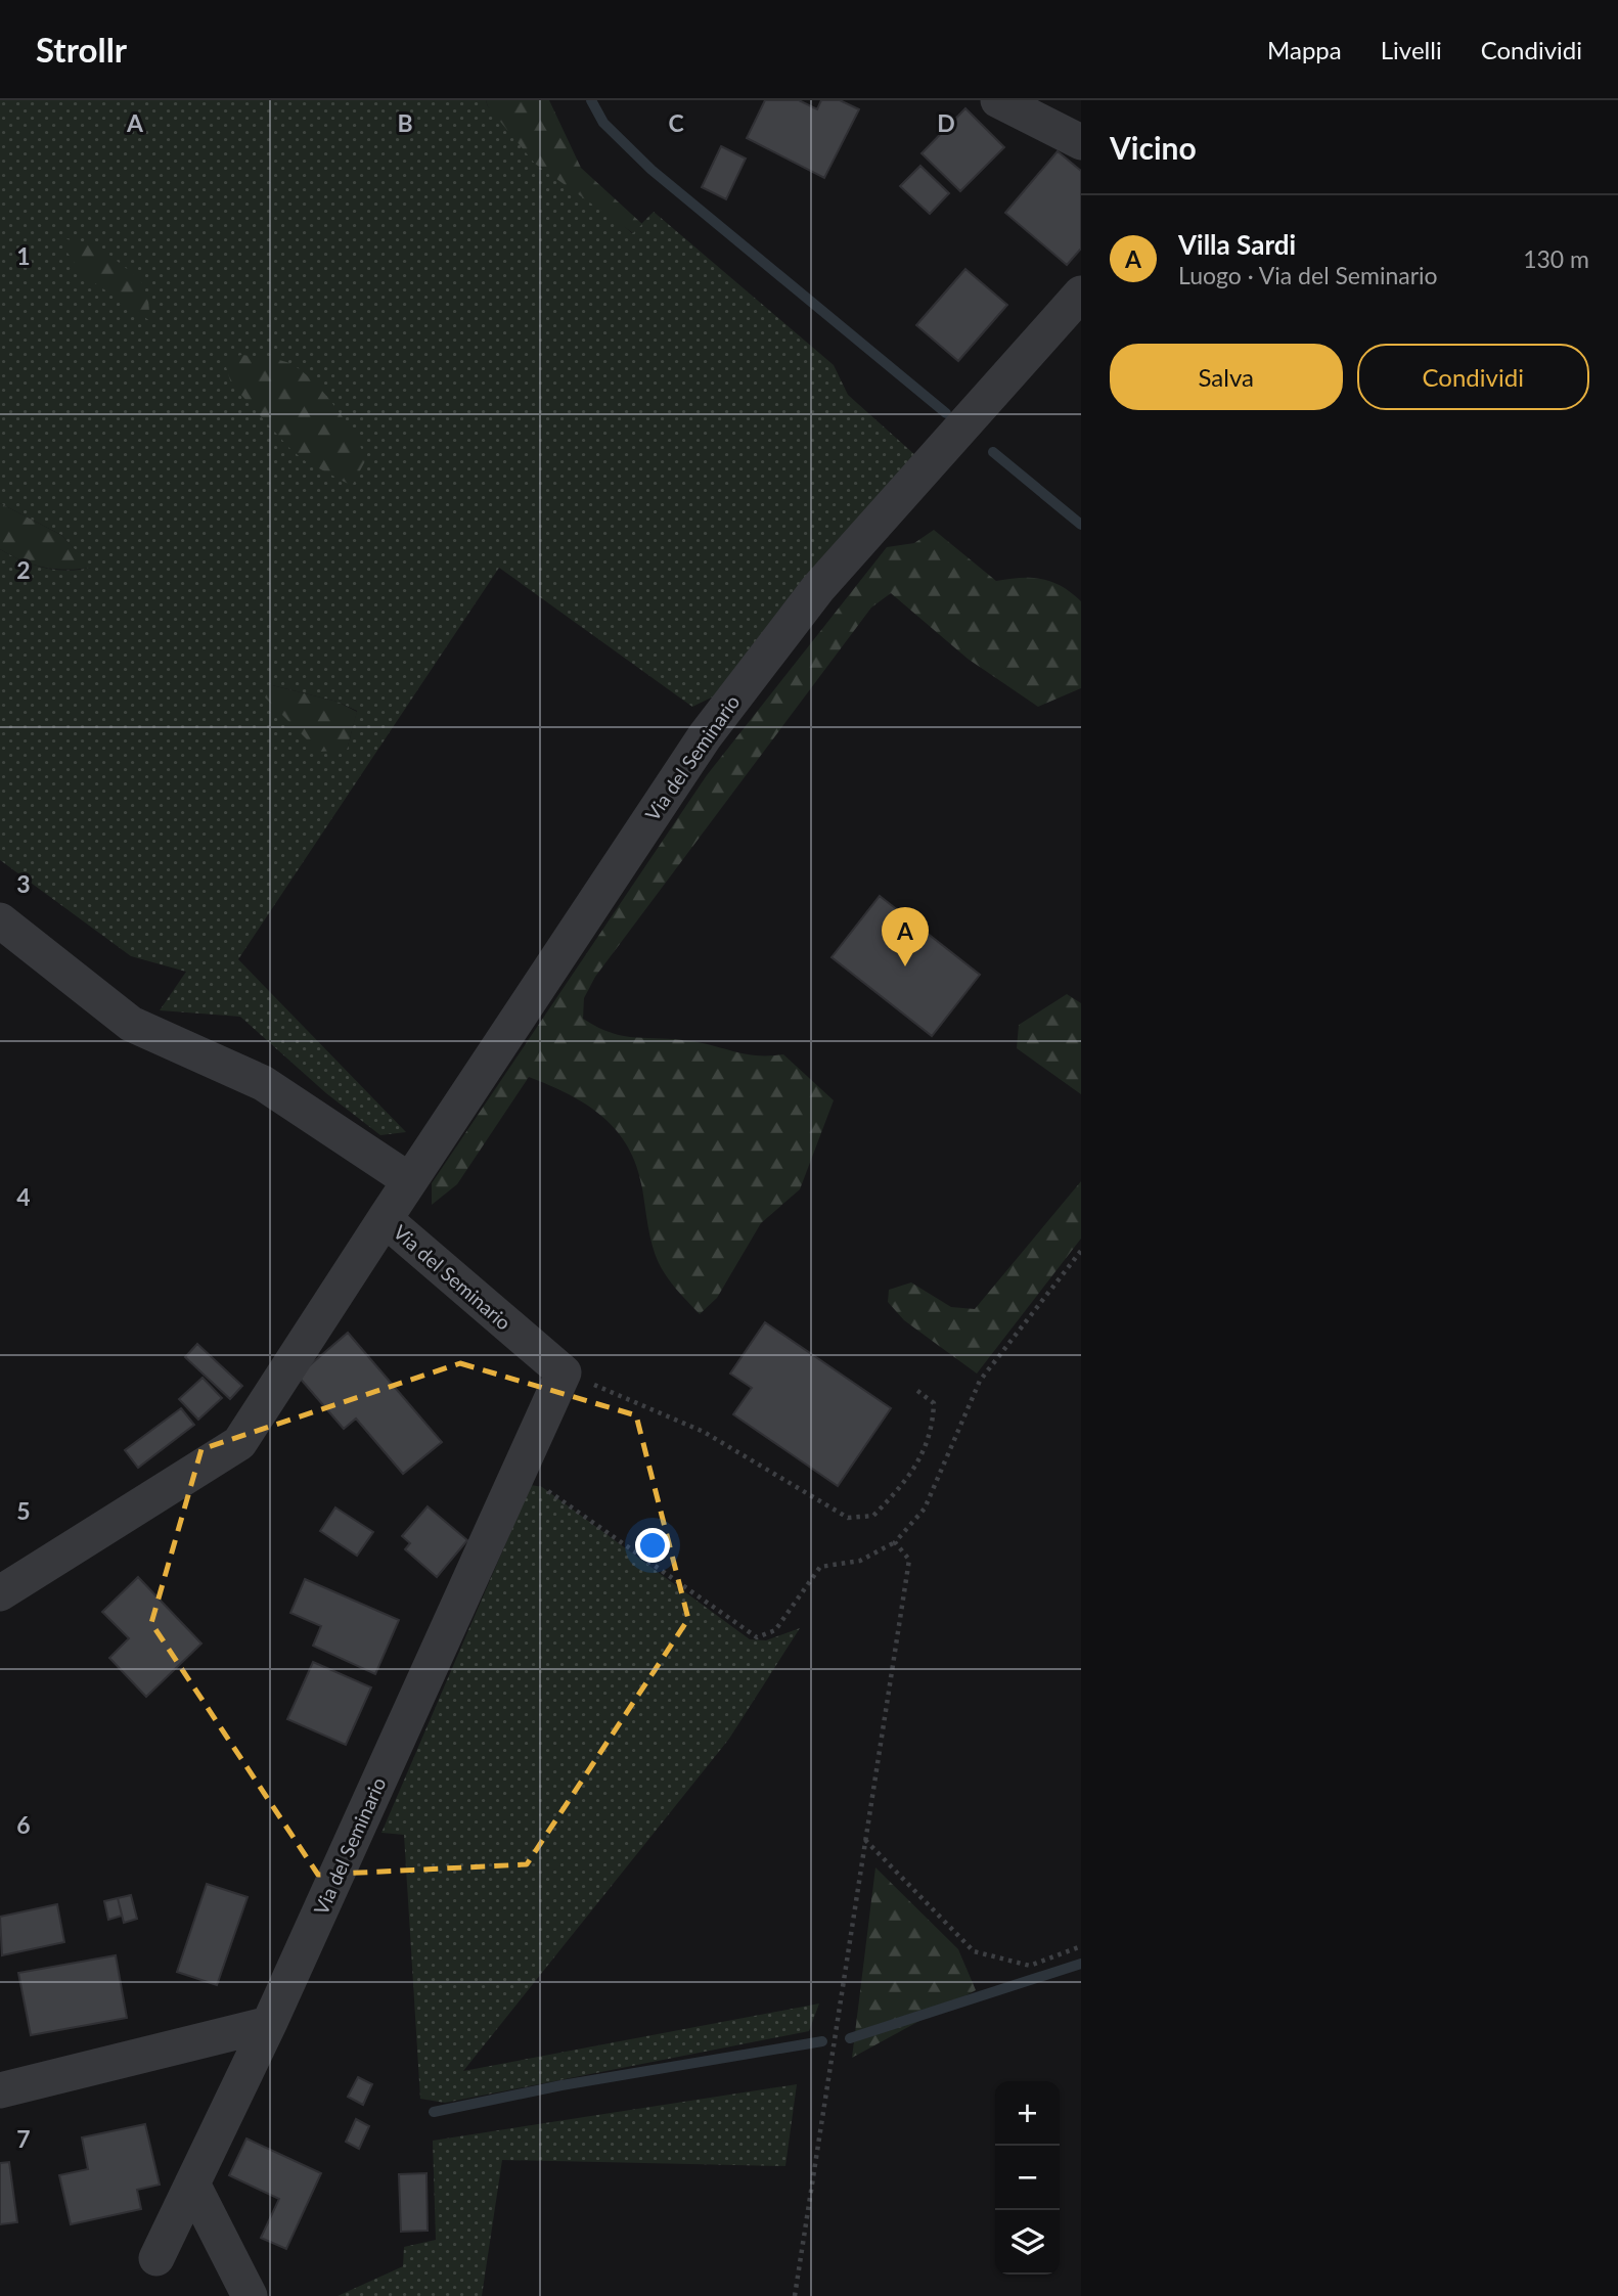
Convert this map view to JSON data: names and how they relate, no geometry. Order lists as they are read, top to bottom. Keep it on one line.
{"streets":{"street":["Via del Seminario"]},"page":{"header":"Strollr","nav":["Mappa","Livelli","Condividi"],"heading":"Vicino","list":[{"mark":"A","name":"Villa Sardi","note":"Luogo · Via del Seminario","value":"130 m"}],"buttons":["Salva","Condividi"],"pins":"A","map_buttons":["+","−"]},"grid":{"columns":["A","B","C","D"],"rows":["1","2","3","4","5","6","7"]}}
